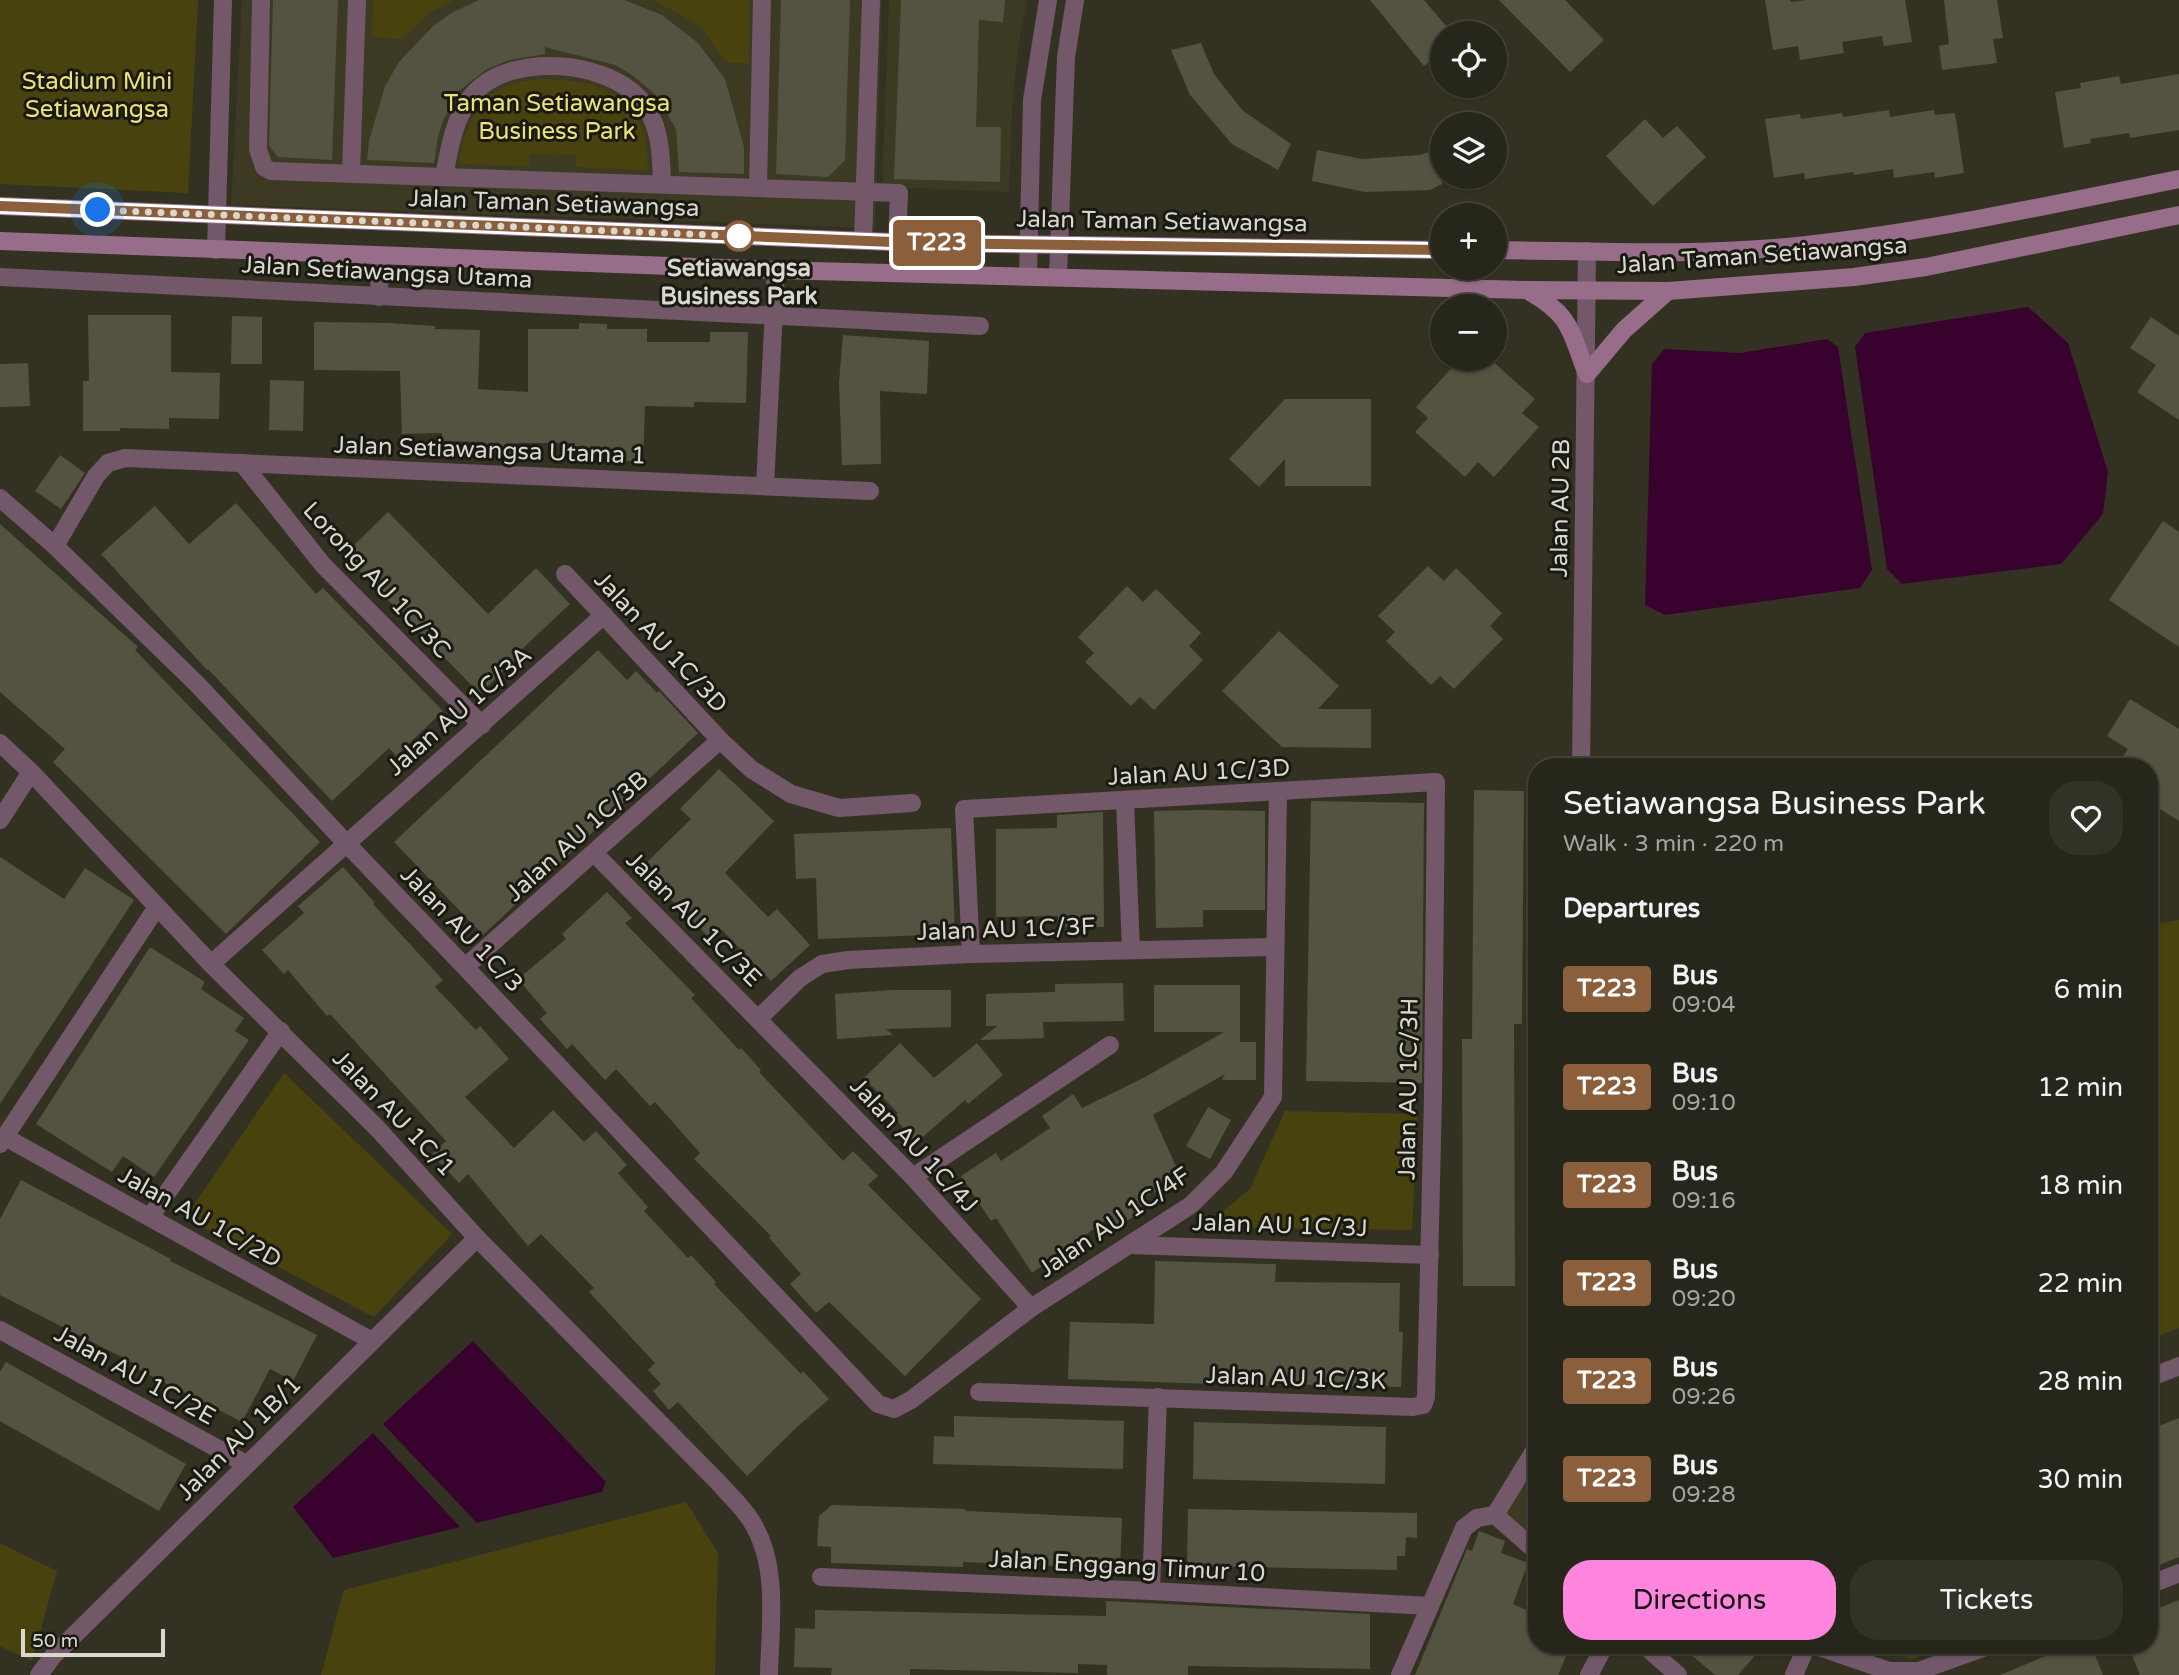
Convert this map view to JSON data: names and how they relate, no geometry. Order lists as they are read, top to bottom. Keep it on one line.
{"streets":{"main road":["Jalan Taman Setiawangsa"],"street":["Jalan Setiawangsa Utama","Jalan Setiawangsa Utama 1","Jalan AU 2B","Lorong AU 1C/3C","Jalan AU 1C/3D","Jalan AU 1C/3A","Jalan AU 1C/3B","Jalan AU 1C/3E","Jalan AU 1C/3","Jalan AU 1C/3F","Jalan AU 1C/3H","Jalan AU 1C/1","Jalan AU 1C/4J","Jalan AU 1C/2D","Jalan AU 1C/4F","Jalan AU 1C/3J","Jalan AU 1C/2E","Jalan AU 1C/3K","Jalan AU 1B/1","Jalan Enggang Timur 10"]},"crossings":[["Jalan Taman Setiawangsa","Jalan AU 2B"],["Jalan Setiawangsa Utama 1","Lorong AU 1C/3C"],["Jalan Setiawangsa Utama 1","Jalan AU 1C/3"],["Lorong AU 1C/3C","Jalan AU 1C/3A"],["Jalan AU 1C/3D","Jalan AU 1C/3A"],["Jalan AU 1C/3D","Jalan AU 1C/3B"],["Jalan AU 1C/3D","Jalan AU 1C/3F"],["Jalan AU 1C/3D","Jalan AU 1C/3H"],["Jalan AU 1C/3D","Jalan AU 1C/4F"],["Jalan AU 1C/3A","Jalan AU 1C/3"],["Jalan AU 1C/3A","Jalan AU 1C/1"],["Jalan AU 1C/3B","Jalan AU 1C/3E"],["Jalan AU 1C/3B","Jalan AU 1C/3"],["Jalan AU 1C/3E","Jalan AU 1C/3F"],["Jalan AU 1C/3E","Jalan AU 1C/4J"],["Jalan AU 1C/3","Jalan AU 1C/4F"],["Jalan AU 1C/3F","Jalan AU 1C/4J"],["Jalan AU 1C/3F","Jalan AU 1C/4F"],["Jalan AU 1C/3H","Jalan AU 1C/3J"],["Jalan AU 1C/3H","Jalan AU 1C/3K"],["Jalan AU 1C/1","Jalan AU 1B/1"],["Jalan AU 1C/4J","Jalan AU 1C/4F"],["Jalan AU 1C/2D","Jalan AU 1B/1"],["Jalan AU 1C/4F","Jalan AU 1C/3J"],["Jalan AU 1C/2E","Jalan AU 1B/1"]],"parks":["Stadium Mini Setiawangsa","Taman Setiawangsa Business Park"],"places":["Setiawangsa Business Park"],"lines":["bus line T223"],"scale_bar":"50 m","page":{"on_map":"T223","map_buttons":["+","−"],"heading":[["Setiawangsa Business Park","Walk · 3 min · 220 m"],"Departures"],"list":[{"mark":"T223","name":"Bus","note":"09:04","value":"6 min"},{"mark":"T223","name":"Bus","note":"09:10","value":"12 min"},{"mark":"T223","name":"Bus","note":"09:16","value":"18 min"},{"mark":"T223","name":"Bus","note":"09:20","value":"22 min"},{"mark":"T223","name":"Bus","note":"09:26","value":"28 min"},{"mark":"T223","name":"Bus","note":"09:28","value":"30 min"}],"buttons":["Directions","Tickets"],"scale":"50 m"}}
